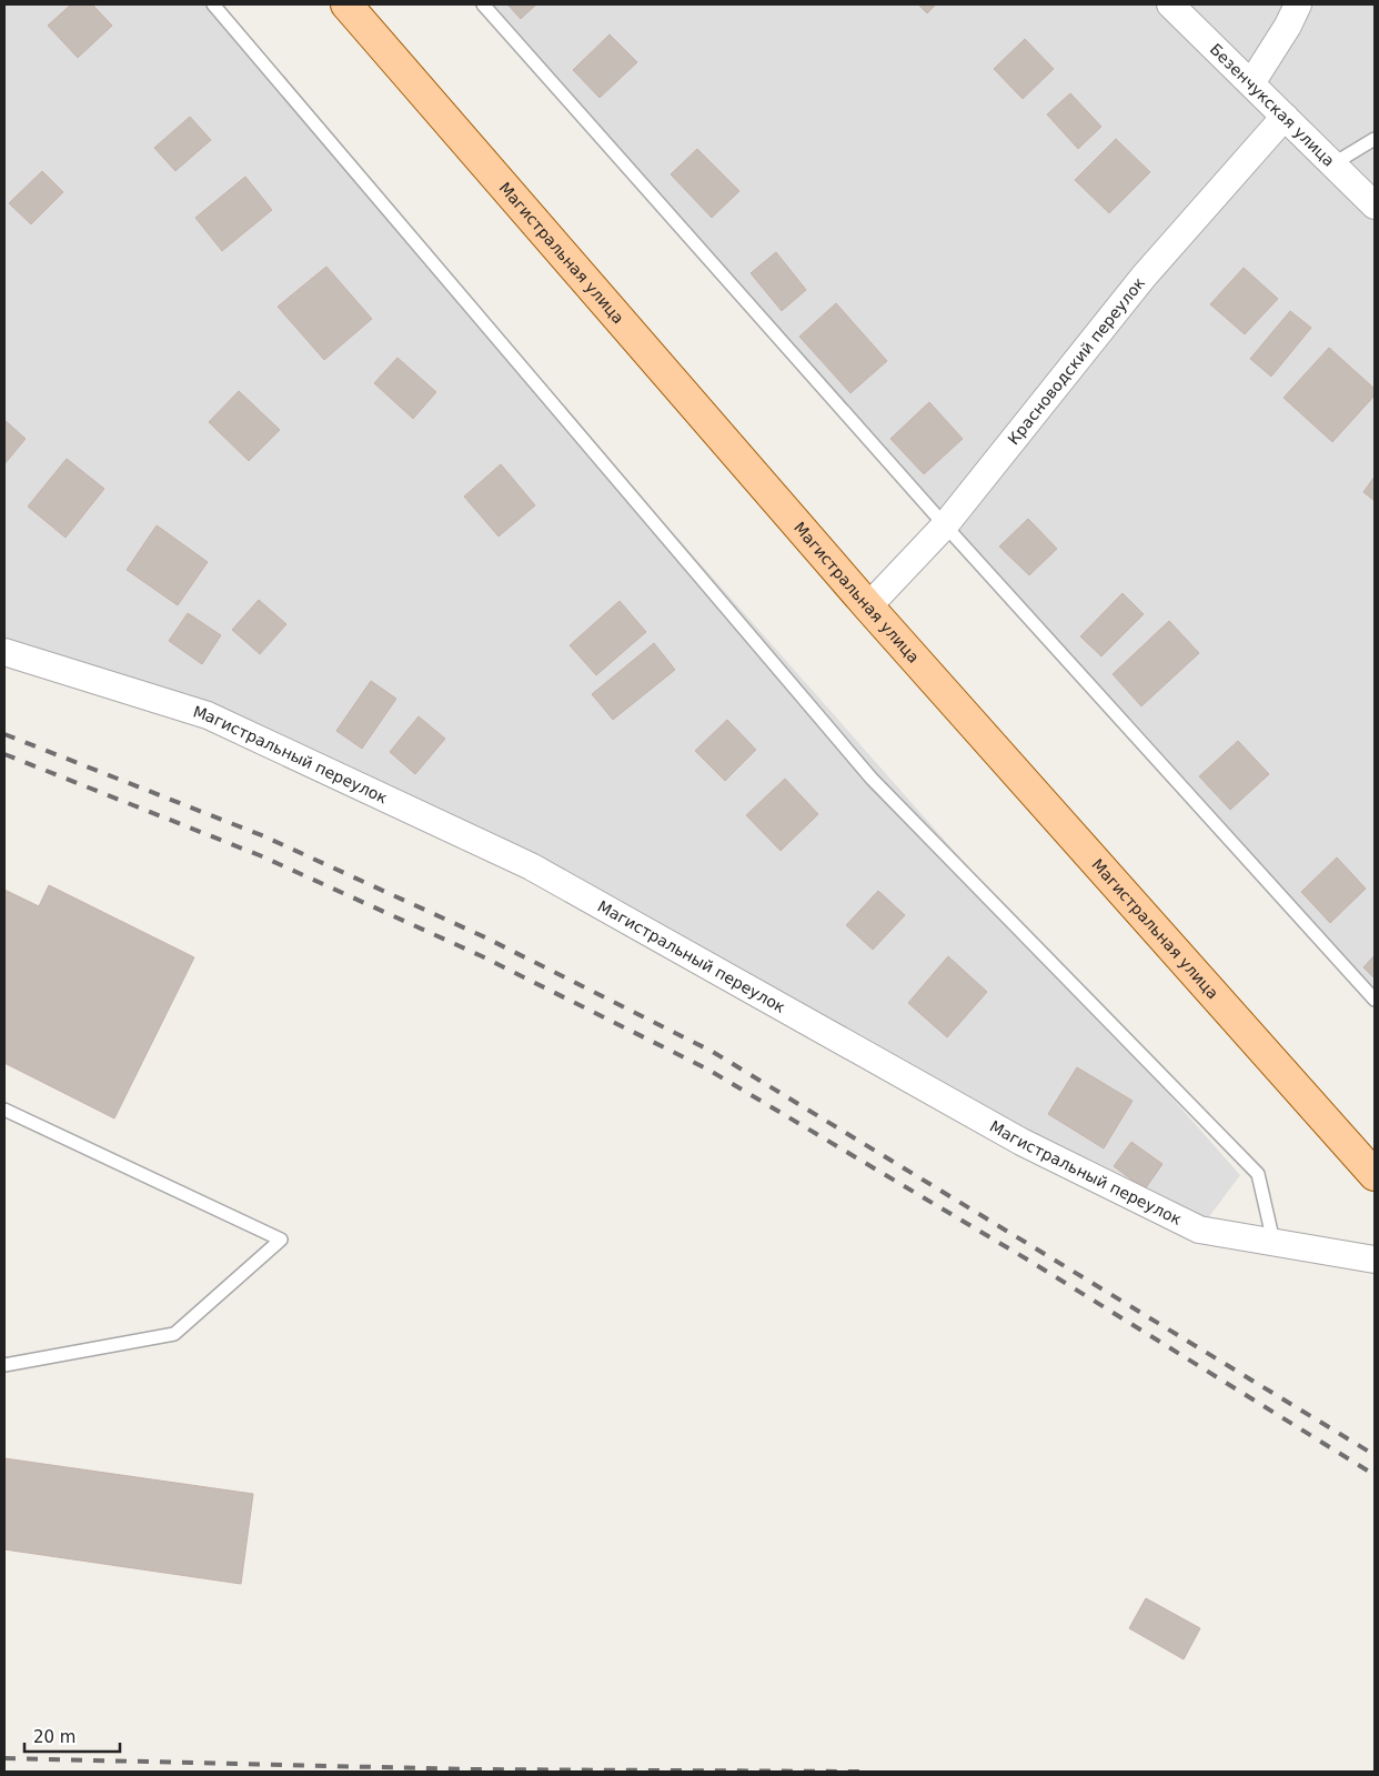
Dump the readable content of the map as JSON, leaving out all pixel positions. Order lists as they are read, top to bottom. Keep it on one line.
{"streets":{"main road":["Магистральная улица"],"street":["Безенчукская улица","Красноводский переулок","Магистральный переулок"]},"crossings":[["Безенчукская улица","Красноводский переулок"],["Магистральная улица","Красноводский переулок"]],"scale_bar":"20 m"}
